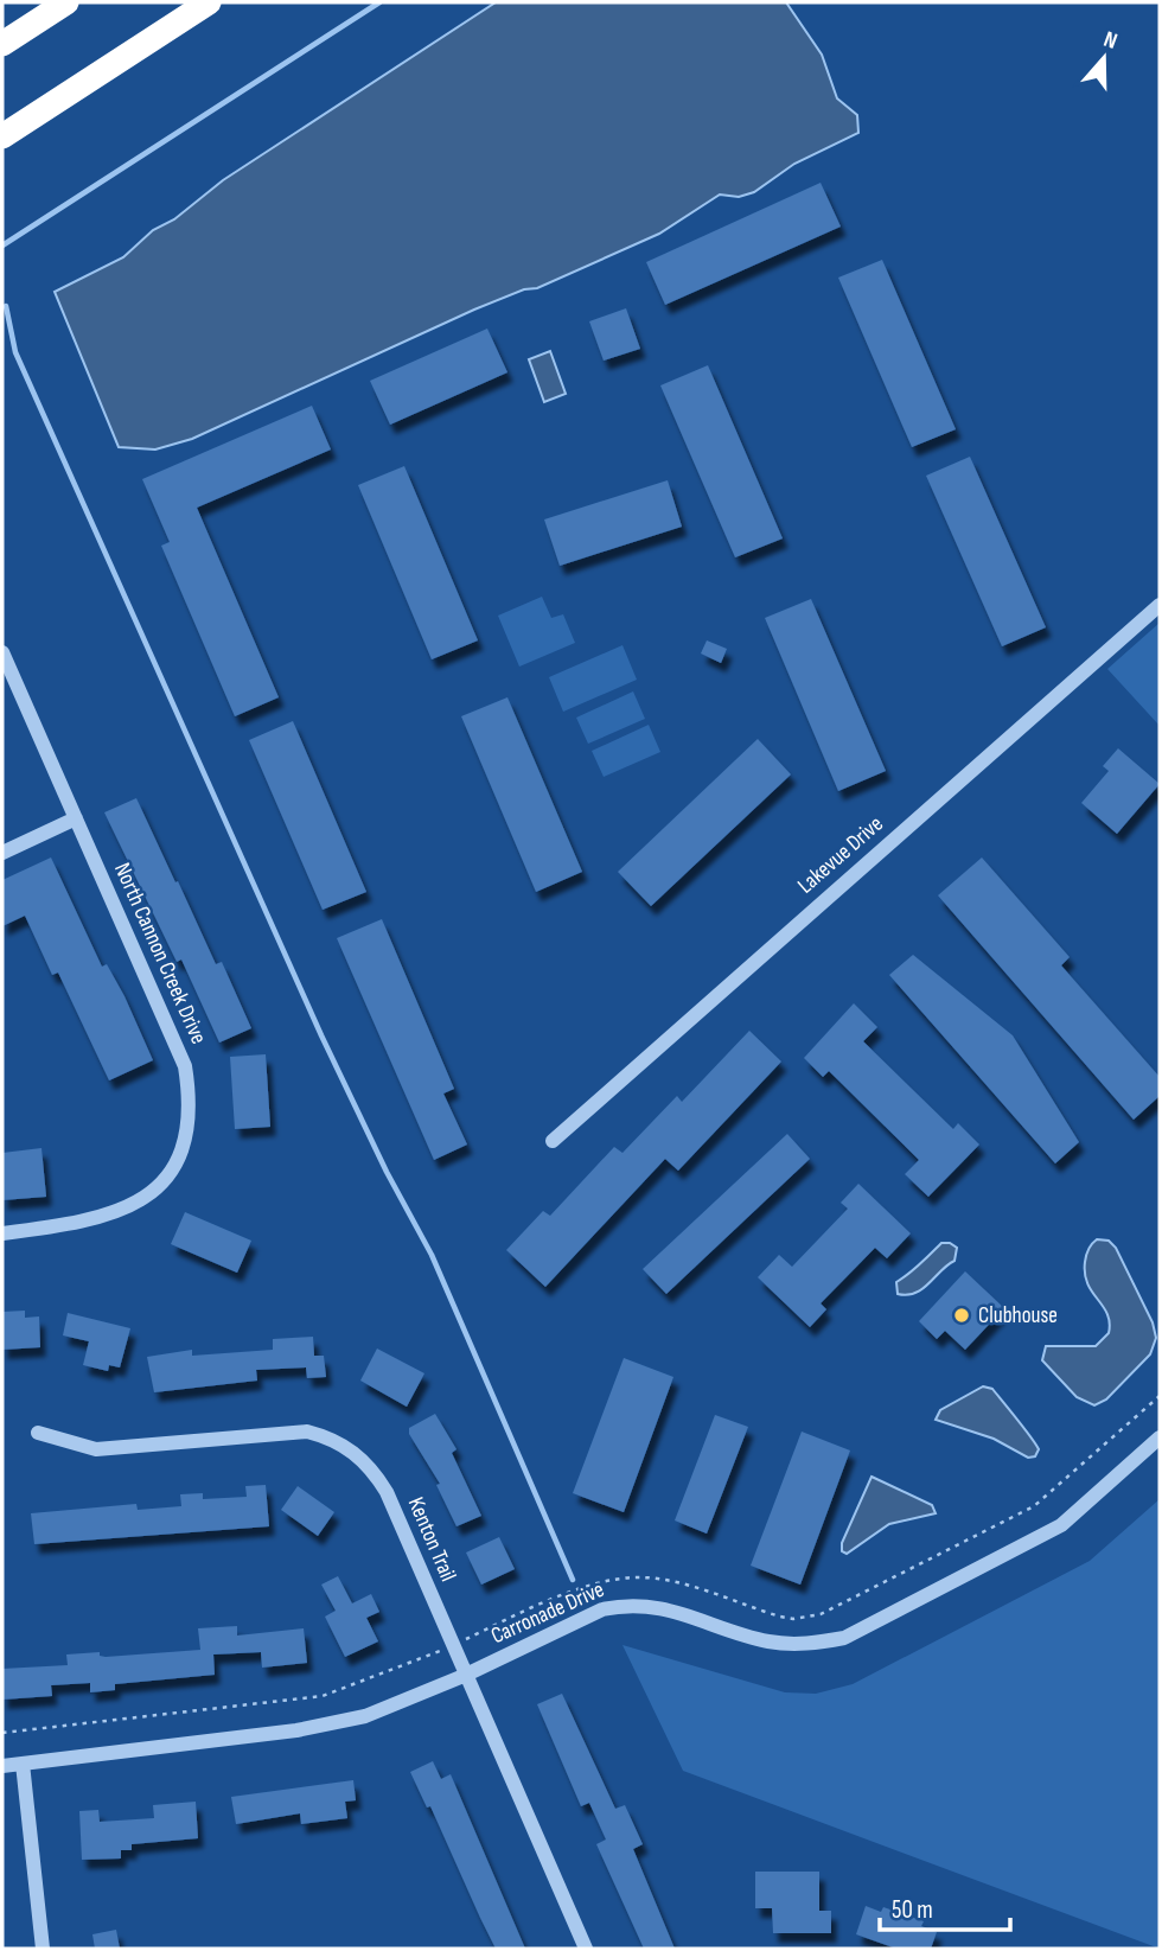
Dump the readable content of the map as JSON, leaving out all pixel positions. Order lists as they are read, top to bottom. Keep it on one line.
{"streets":{"street":["Lakevue Drive","North Cannon Creek Drive","Kenton Trail","Carronade Drive"]},"crossings":[["Kenton Trail","Carronade Drive"]],"places":["Clubhouse"],"scale_bar":"50 m","north":"top"}
